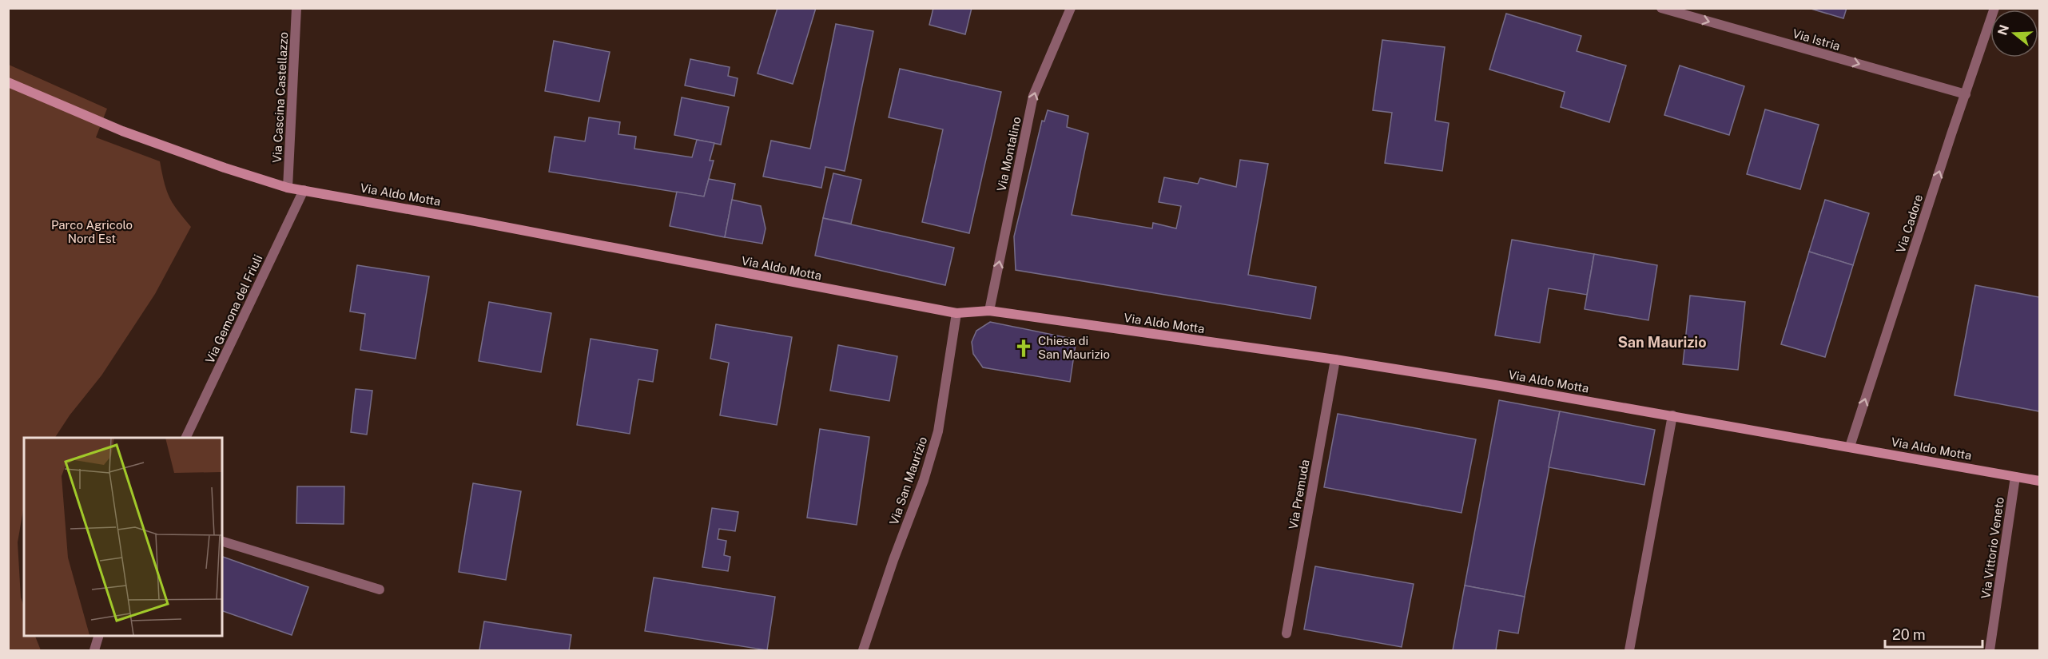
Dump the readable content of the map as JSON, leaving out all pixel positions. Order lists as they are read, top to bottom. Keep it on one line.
{"streets":{"street":["Via Istria","Via Cascina Castellazzo","Via Montalino","Via Aldo Motta","Via Cadore","Via Gemona del Friuli","Via San Maurizio","Via Premuda","Via Vittorio Veneto"]},"crossings":[["Via Istria","Via Cadore"],["Via Cascina Castellazzo","Via Aldo Motta"],["Via Montalino","Via Aldo Motta"],["Via Aldo Motta","Via Cadore"],["Via Aldo Motta","Via Gemona del Friuli"],["Via Aldo Motta","Via San Maurizio"],["Via Aldo Motta","Via Premuda"],["Via Aldo Motta","Via Vittorio Veneto"]],"one_way":["Via Istria","Via Montalino","Via Cadore"],"districts":["San Maurizio"],"parks":["Parco Agricolo Nord Est"],"places":{"church":["Chiesa di San Maurizio"]},"scale_bar":"20 m","north":"left"}
